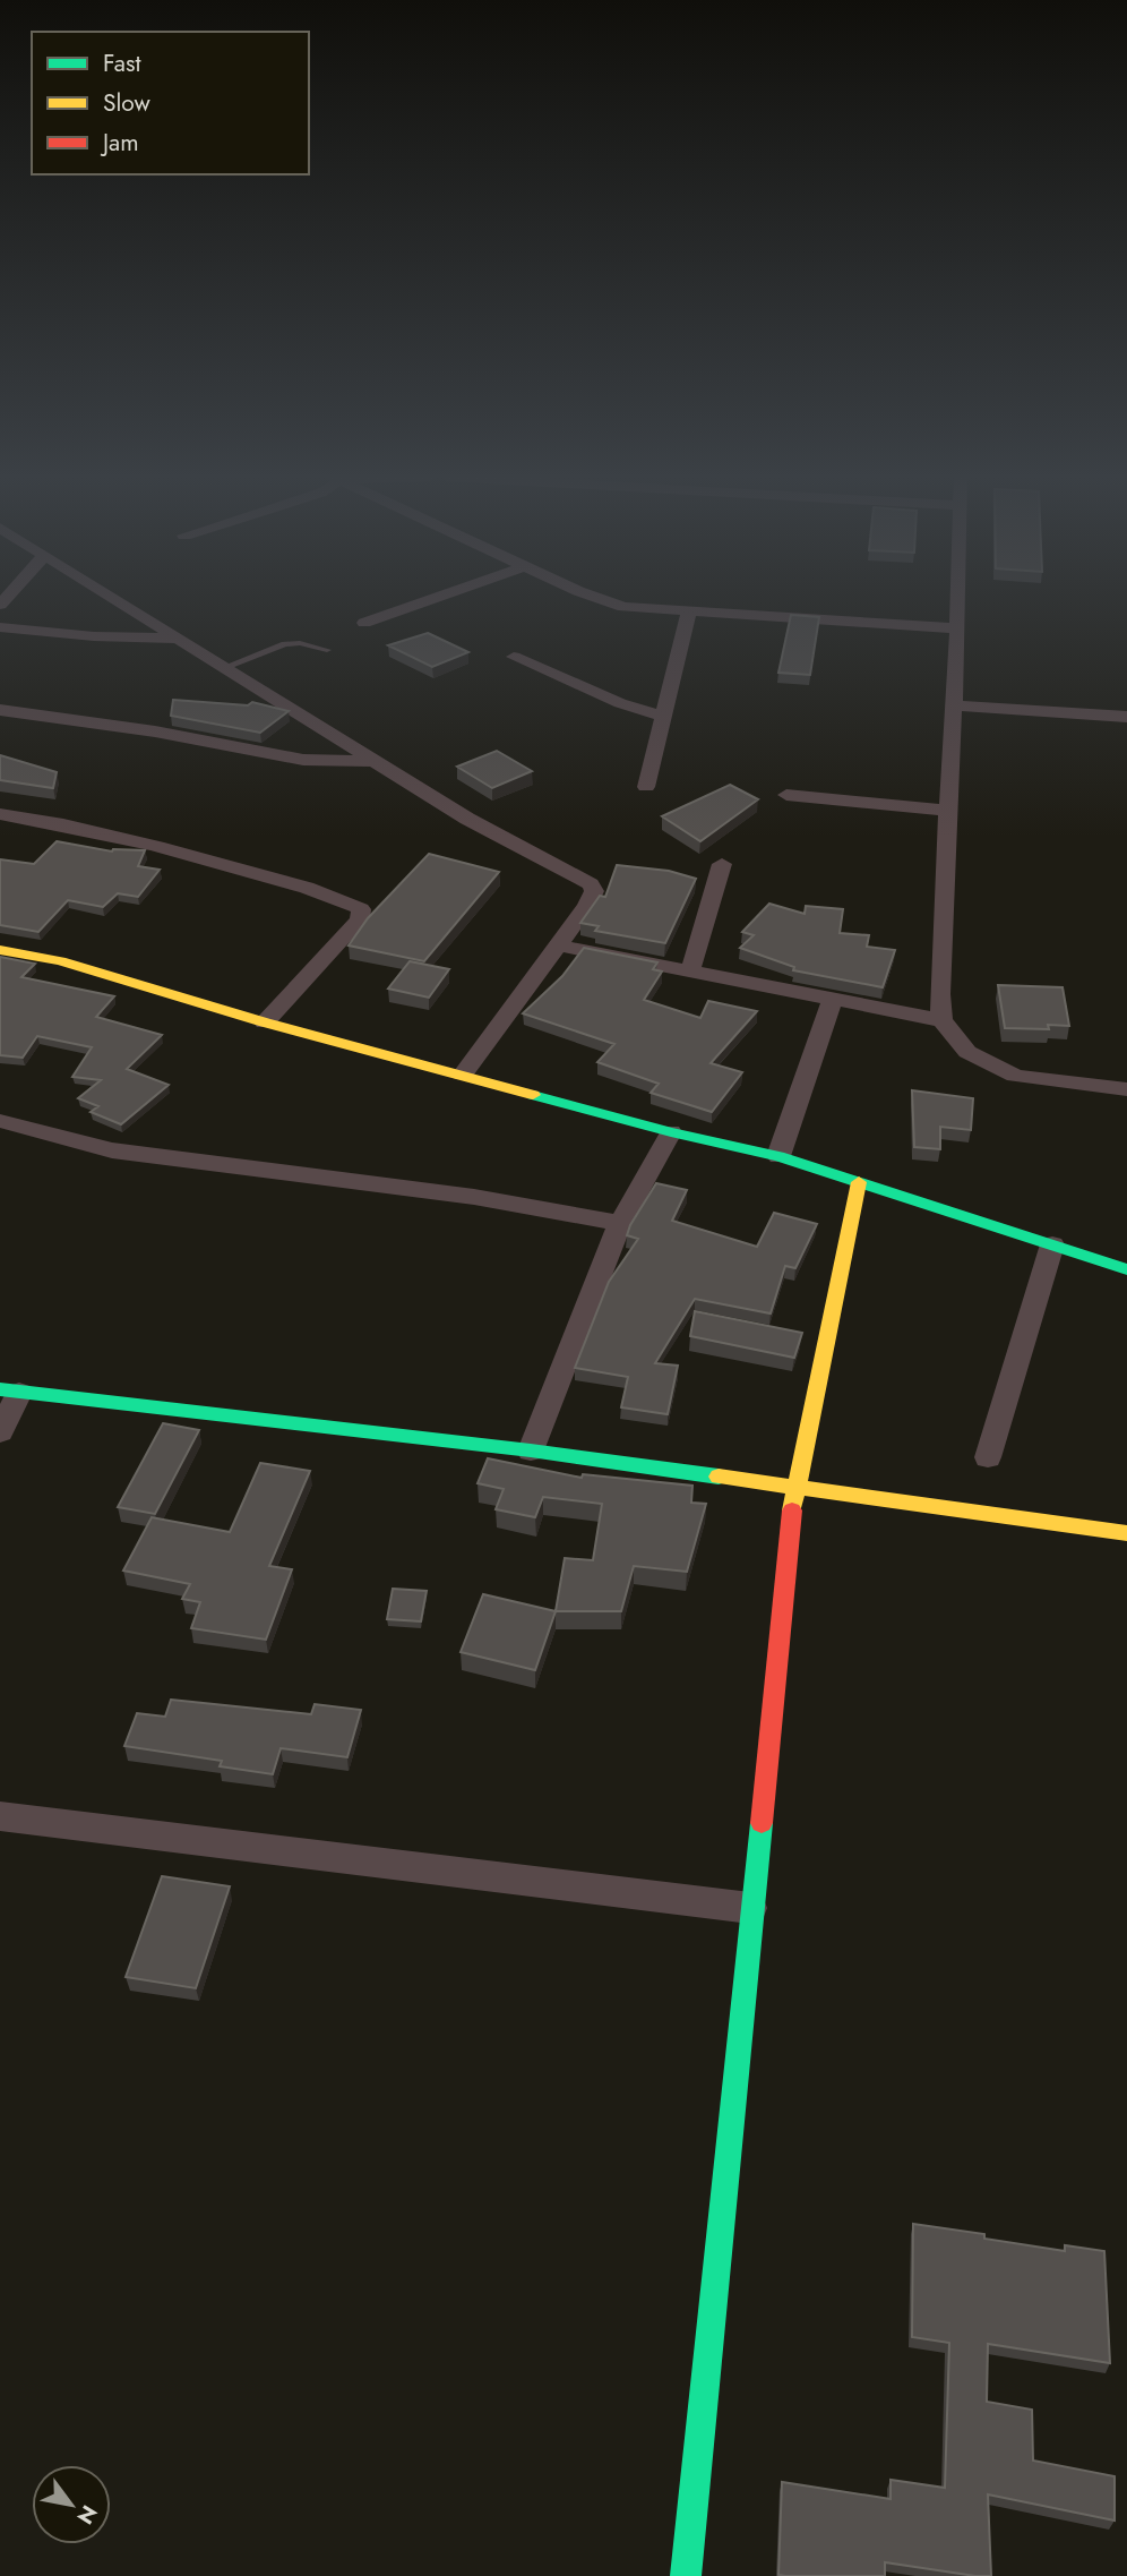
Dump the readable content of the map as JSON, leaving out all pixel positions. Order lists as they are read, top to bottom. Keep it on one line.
{"legend":["Fast","Slow","Jam"],"north":"bottom right"}
